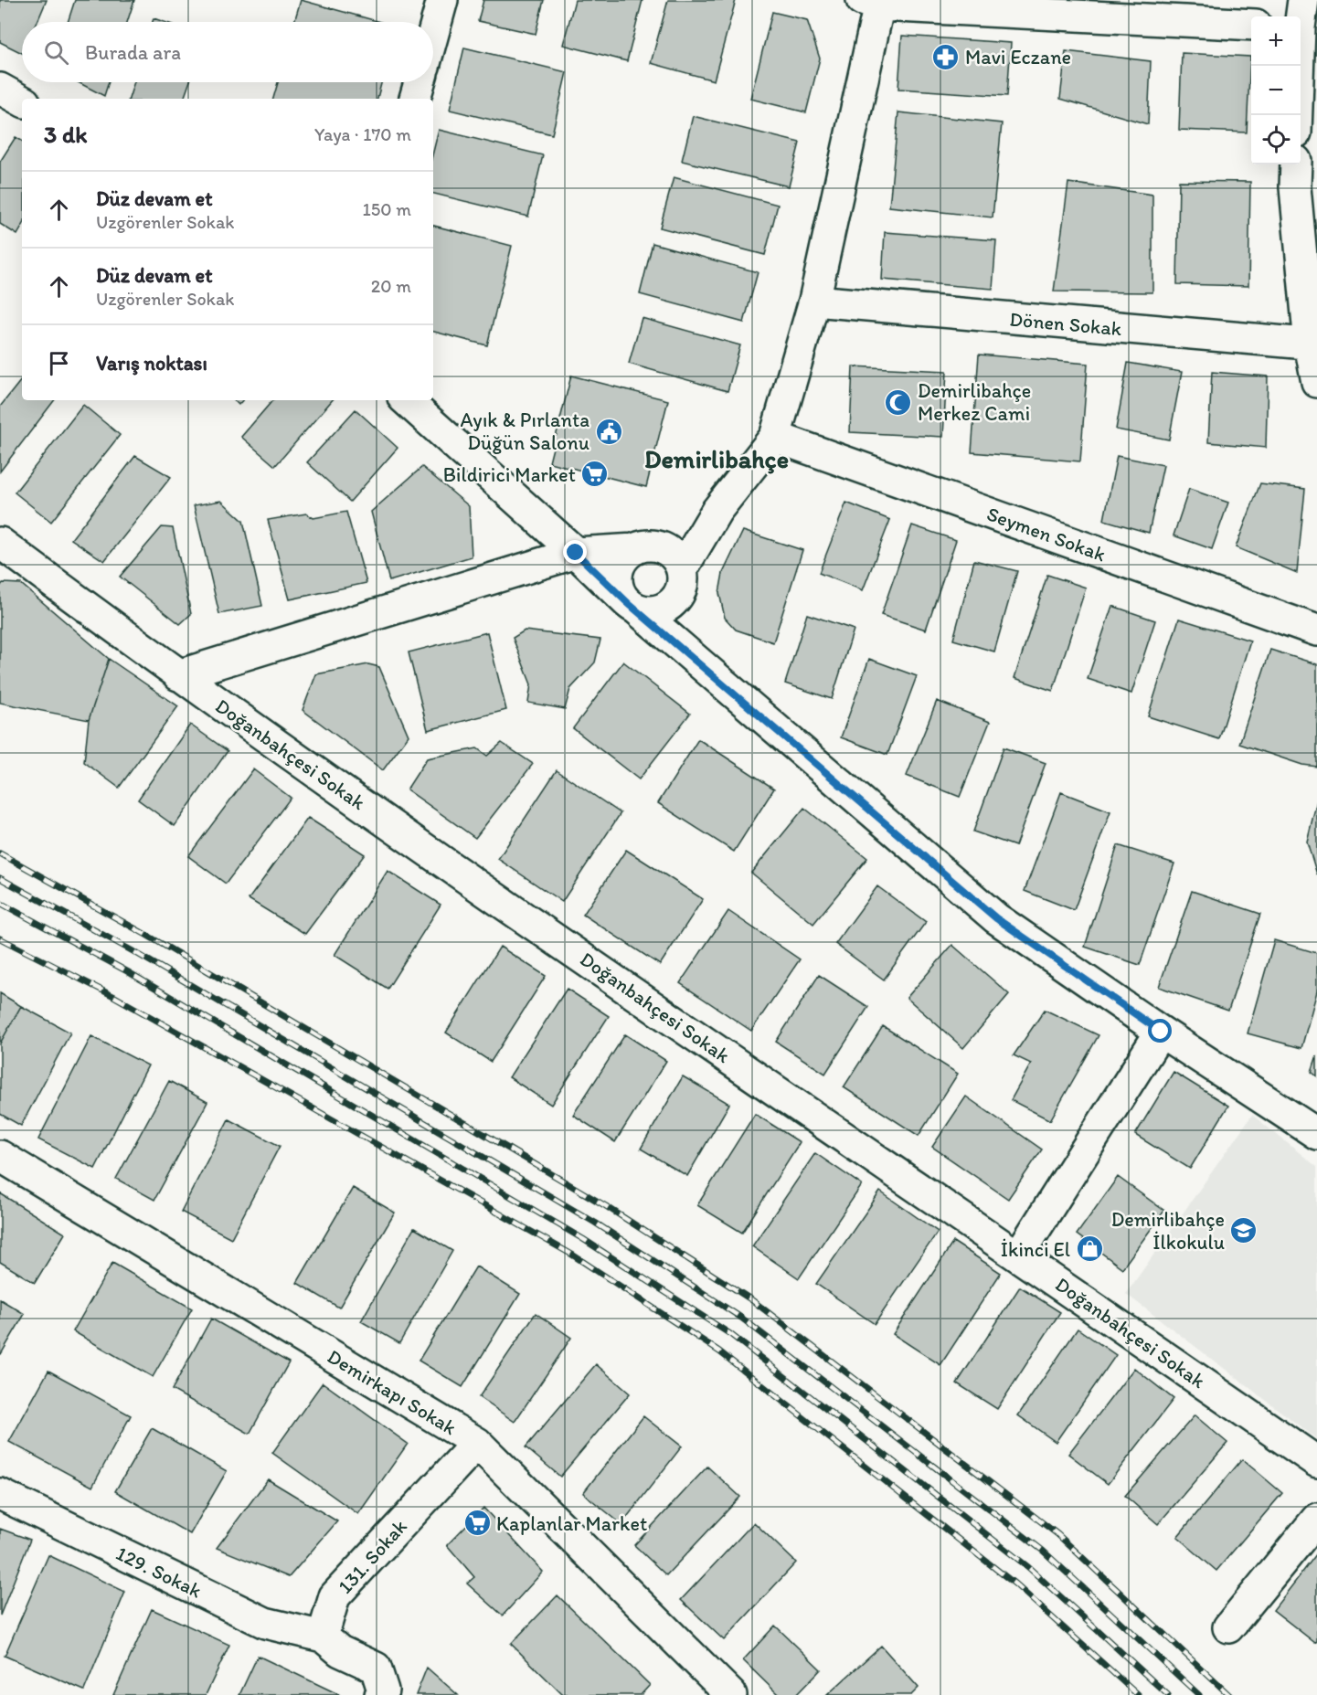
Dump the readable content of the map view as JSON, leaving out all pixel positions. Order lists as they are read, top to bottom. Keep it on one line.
{"streets":{"street":["Dönen Sokak","Seymen Sokak","Doğanbahçesi Sokak","Demirkapı Sokak","131. Sokak","129. Sokak"]},"crossings":[["Demirkapı Sokak","131. Sokak"],["131. Sokak","129. Sokak"]],"districts":["Demirlibahçe"],"places":{"pharmacy":["Mavi Eczane"],"mosque":["Demirlibahçe Merkez Cami"],"public building":["Ayık & Pırlanta Düğün Salonu"],"supermarket":["Bildirici Market","Kaplanlar Market"],"school or university":["Demirlibahçe İlkokulu"],"shop":["İkinci El"]},"page":{"map_buttons":["+","−"],"search":"Burada ara","heading":["3 dk","Yaya · 170 m"],"list":[["Düz devam et","Uzgörenler Sokak","150 m"],["Düz devam et","Uzgörenler Sokak","20 m"],"Varış noktası"]}}
